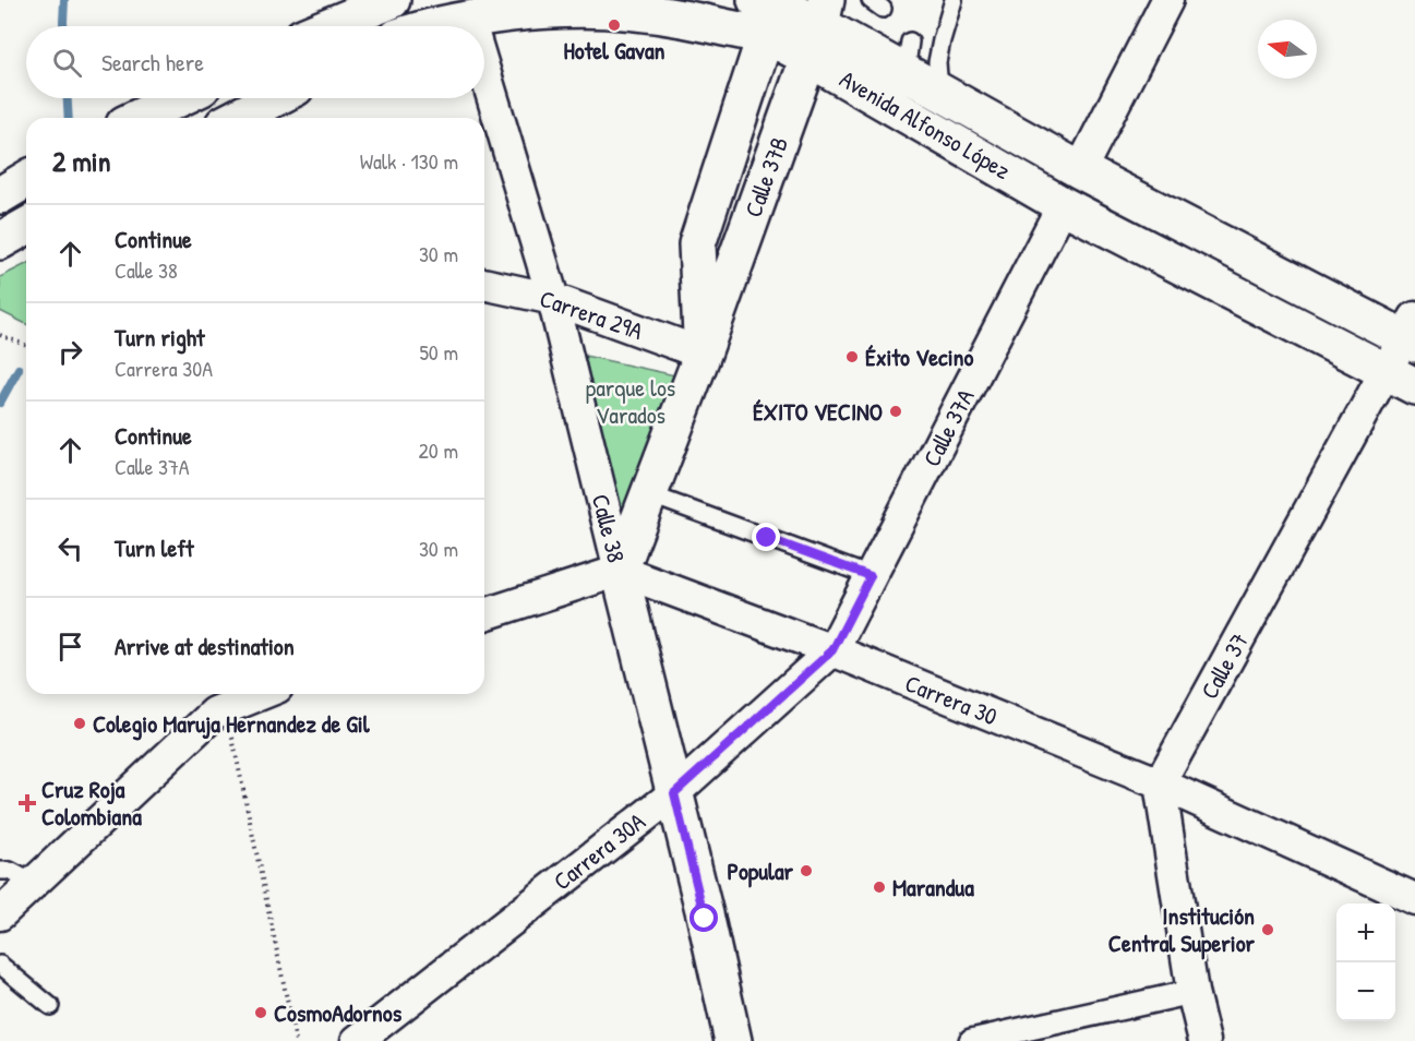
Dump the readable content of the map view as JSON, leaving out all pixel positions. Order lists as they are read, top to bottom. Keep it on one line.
{"streets":{"street":["Avenida Alfonso López","Calle 37B","Carrera 29A","Calle 37A","Calle 38","Calle 37","Carrera 30","Carrera 30A"]},"crossings":[["Avenida Alfonso López","Calle 37B"],["Avenida Alfonso López","Calle 37A"],["Avenida Alfonso López","Calle 38"],["Avenida Alfonso López","Calle 37"],["Calle 37B","Carrera 29A"],["Calle 37B","Calle 38"],["Calle 37B","Carrera 30"],["Carrera 29A","Calle 38"],["Calle 37A","Carrera 30"],["Calle 37A","Carrera 30A"],["Calle 38","Carrera 30"],["Calle 38","Carrera 30A"],["Calle 37","Carrera 30"],["Carrera 30","Carrera 30A"]],"parks":["parque los Varados"],"places":{"other":["Hotel Gavan","Éxito Vecino","ÉXITO VECINO","Colegio Maruja Hernandez de Gil","Popular","Marandua","Institución Central Superior","CosmoAdornos"],"health":["Cruz Roja Colombiana"]},"north":"left","page":{"search":"Search here","heading":["2 min","Walk · 130 m"],"list":[["Continue","Calle 38","30 m"],["Turn right","Carrera 30A","50 m"],["Continue","Calle 37A","20 m"],["Turn left","30 m"],"Arrive at destination"],"map_buttons":["+","−"]}}
